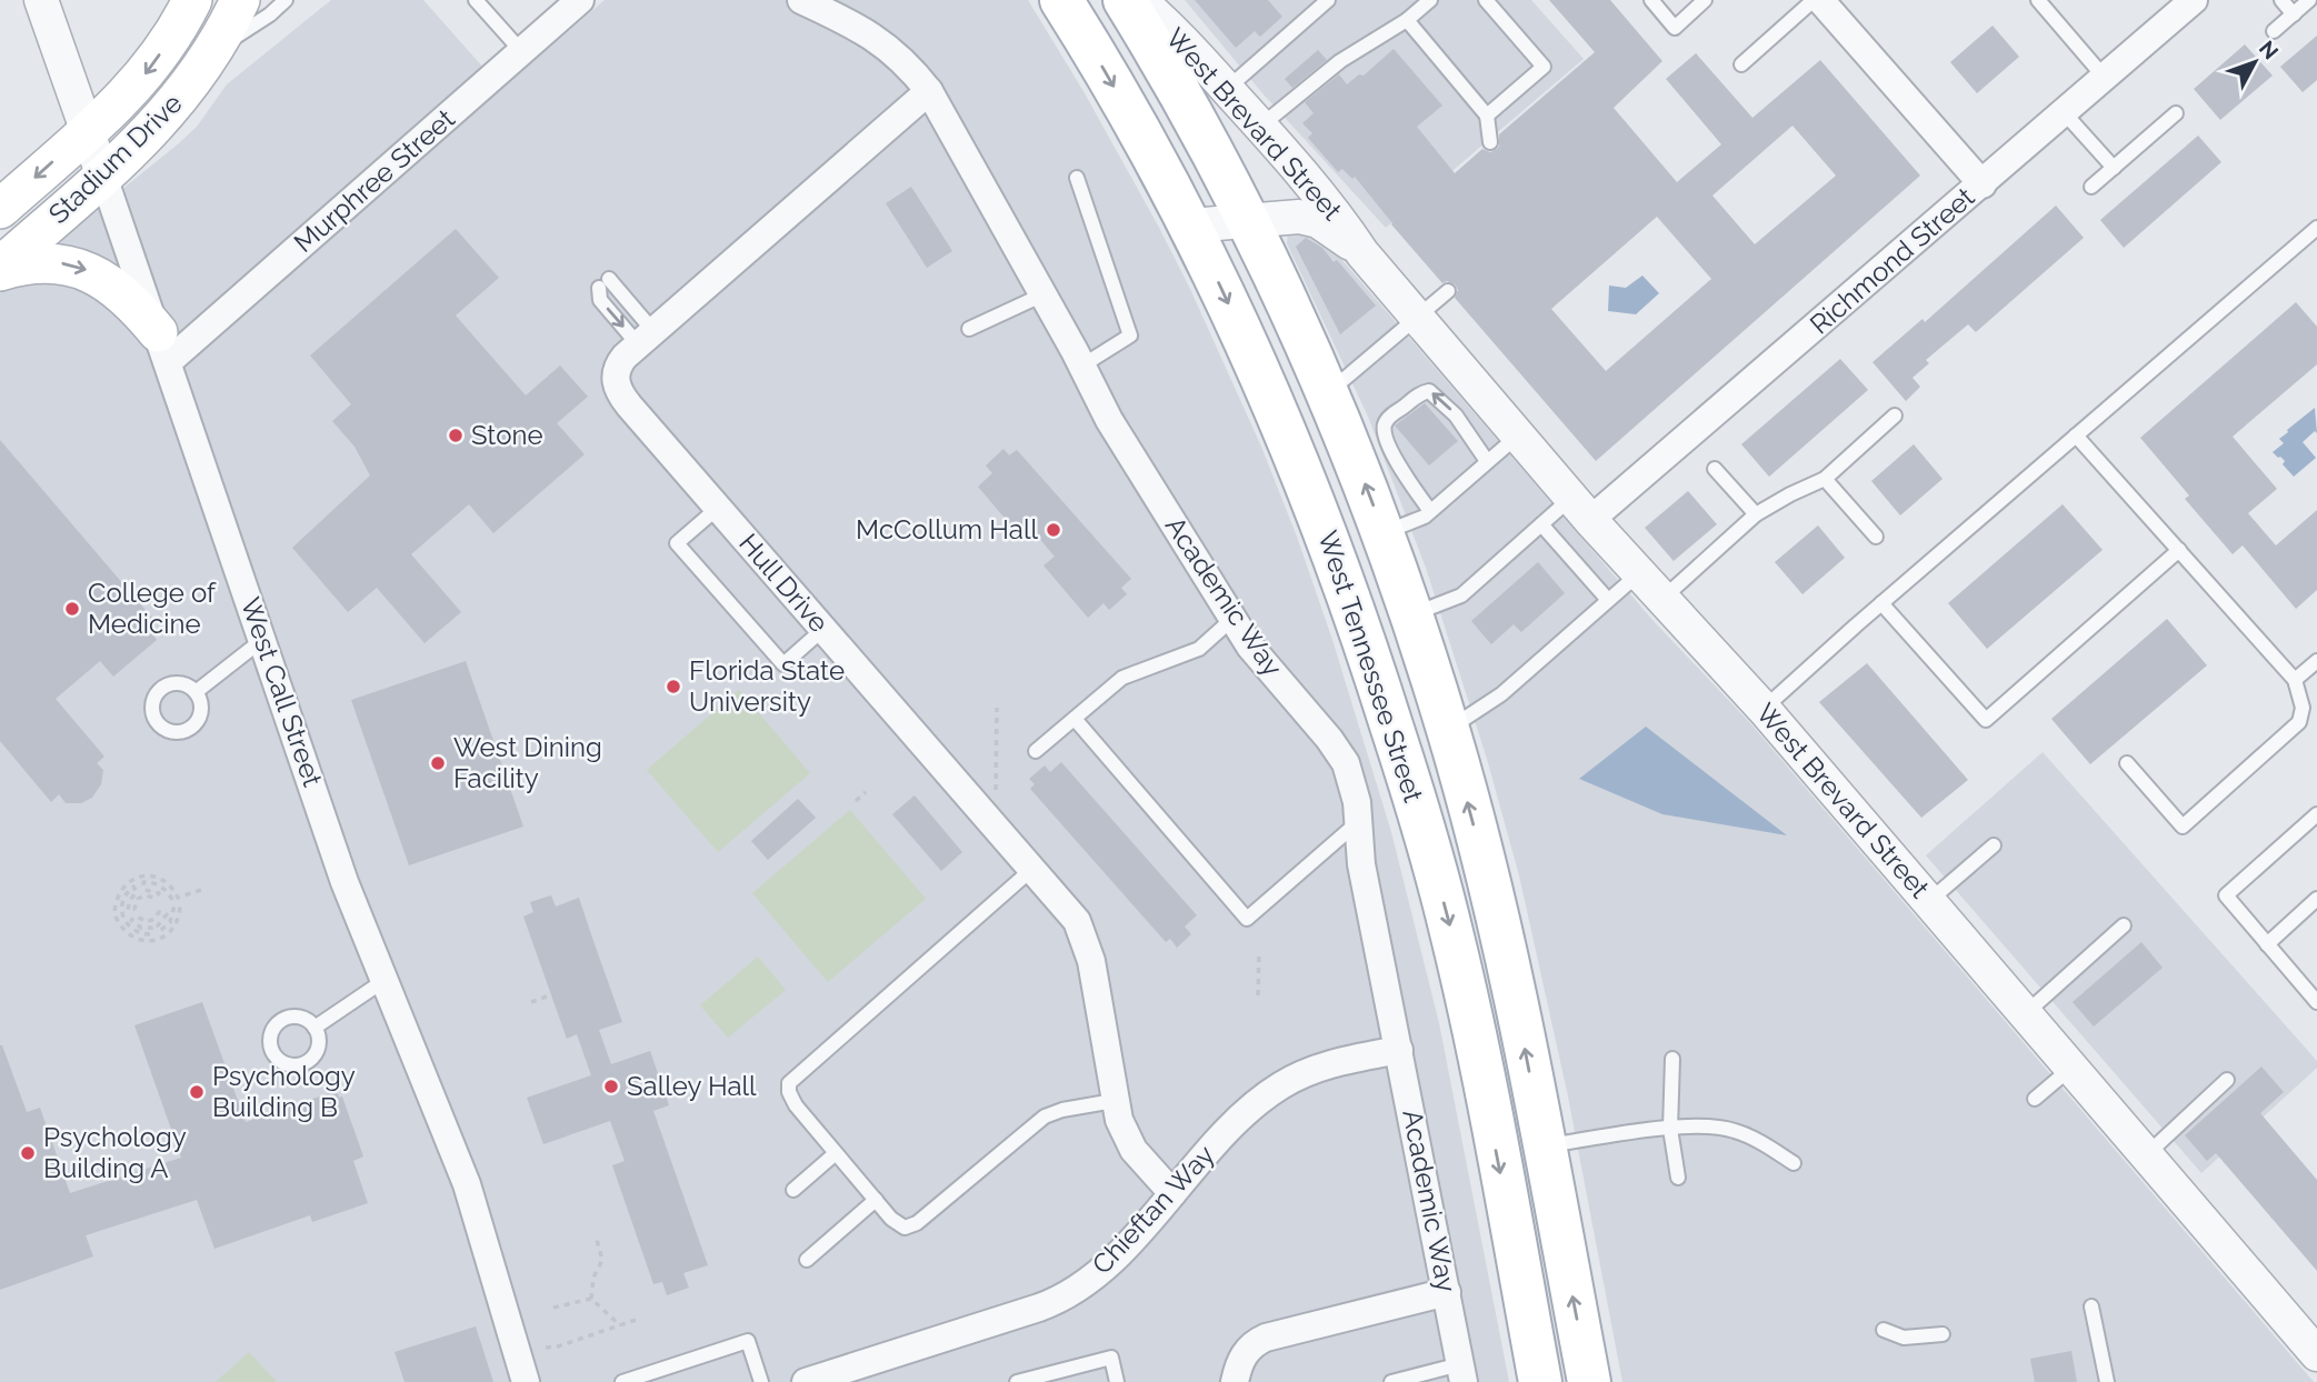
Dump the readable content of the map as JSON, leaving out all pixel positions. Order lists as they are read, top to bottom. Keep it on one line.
{"streets":{"main road":["Stadium Drive","West Tennessee Street"],"street":["West Brevard Street","Murphree Street","Richmond Street","Hull Drive","Academic Way","West Call Street","Chieftan Way"]},"crossings":[["West Brevard Street","Richmond Street"],["West Brevard Street","West Tennessee Street"],["Stadium Drive","West Call Street"],["Murphree Street","West Call Street"],["Hull Drive","Academic Way"],["Hull Drive","Chieftan Way"],["Academic Way","Chieftan Way"]],"places":["Stone","McCollum Hall","College of Medicine","Florida State University","West Dining Facility","Salley Hall","Psychology Building B","Psychology Building A"],"north":"top right"}
